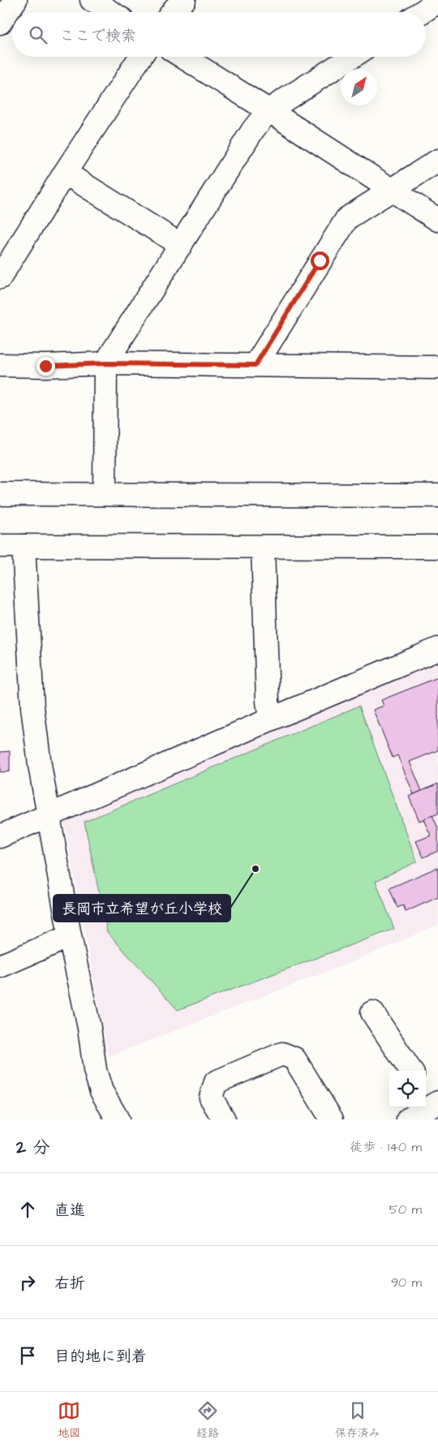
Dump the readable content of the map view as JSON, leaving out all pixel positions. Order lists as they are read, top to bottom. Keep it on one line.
{"places":["長岡市立希望が丘小学校"],"north":"top right","page":{"search":"ここで検索","heading":["2 分","徒歩 · 140 m"],"list":[["直進","50 m"],["右折","90 m"],"目的地に到着"],"nav":["地図","経路","保存済み"]}}
